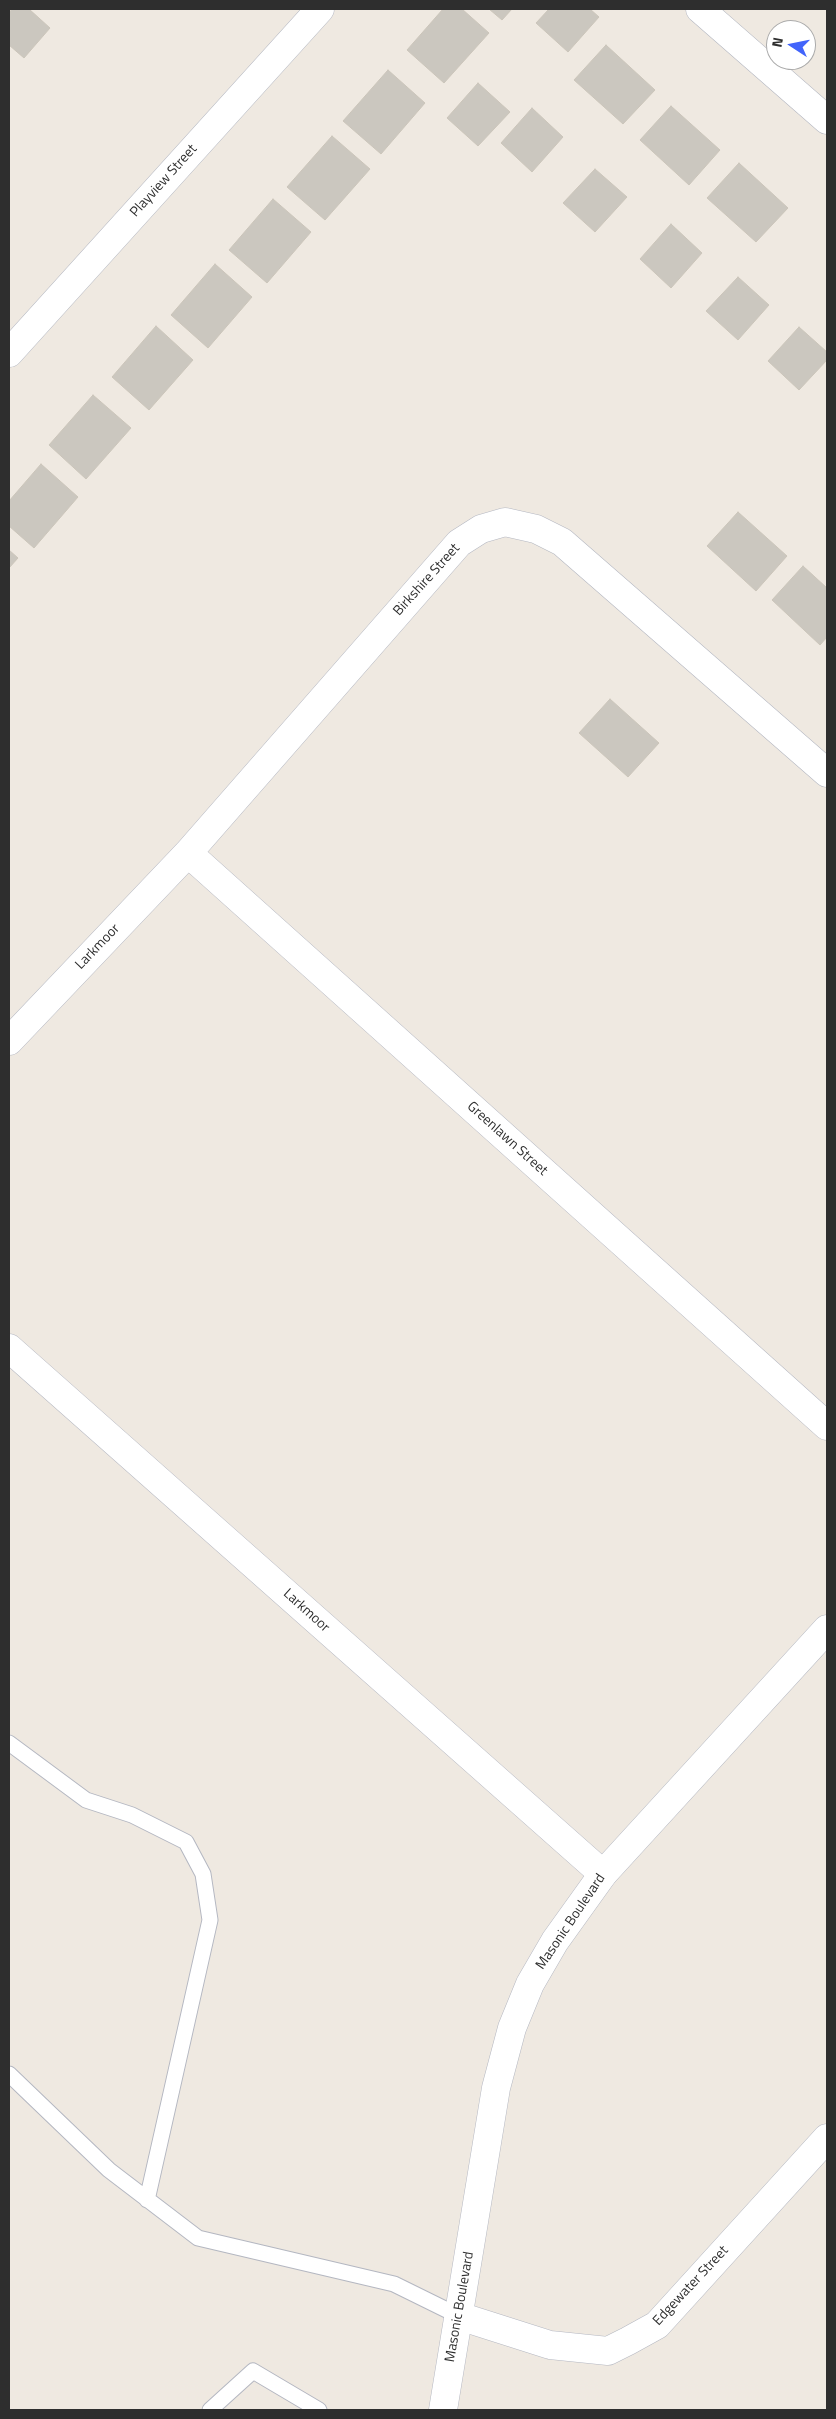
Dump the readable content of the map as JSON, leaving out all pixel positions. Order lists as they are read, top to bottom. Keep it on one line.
{"streets":{"street":["Playview Street","Birkshire Street","Larkmoor","Greenlawn Street","Masonic Boulevard","Edgewater Street"]},"crossings":[["Birkshire Street","Larkmoor"],["Birkshire Street","Greenlawn Street"],["Larkmoor","Greenlawn Street"],["Larkmoor","Masonic Boulevard"],["Masonic Boulevard","Edgewater Street"]],"north":"left"}
